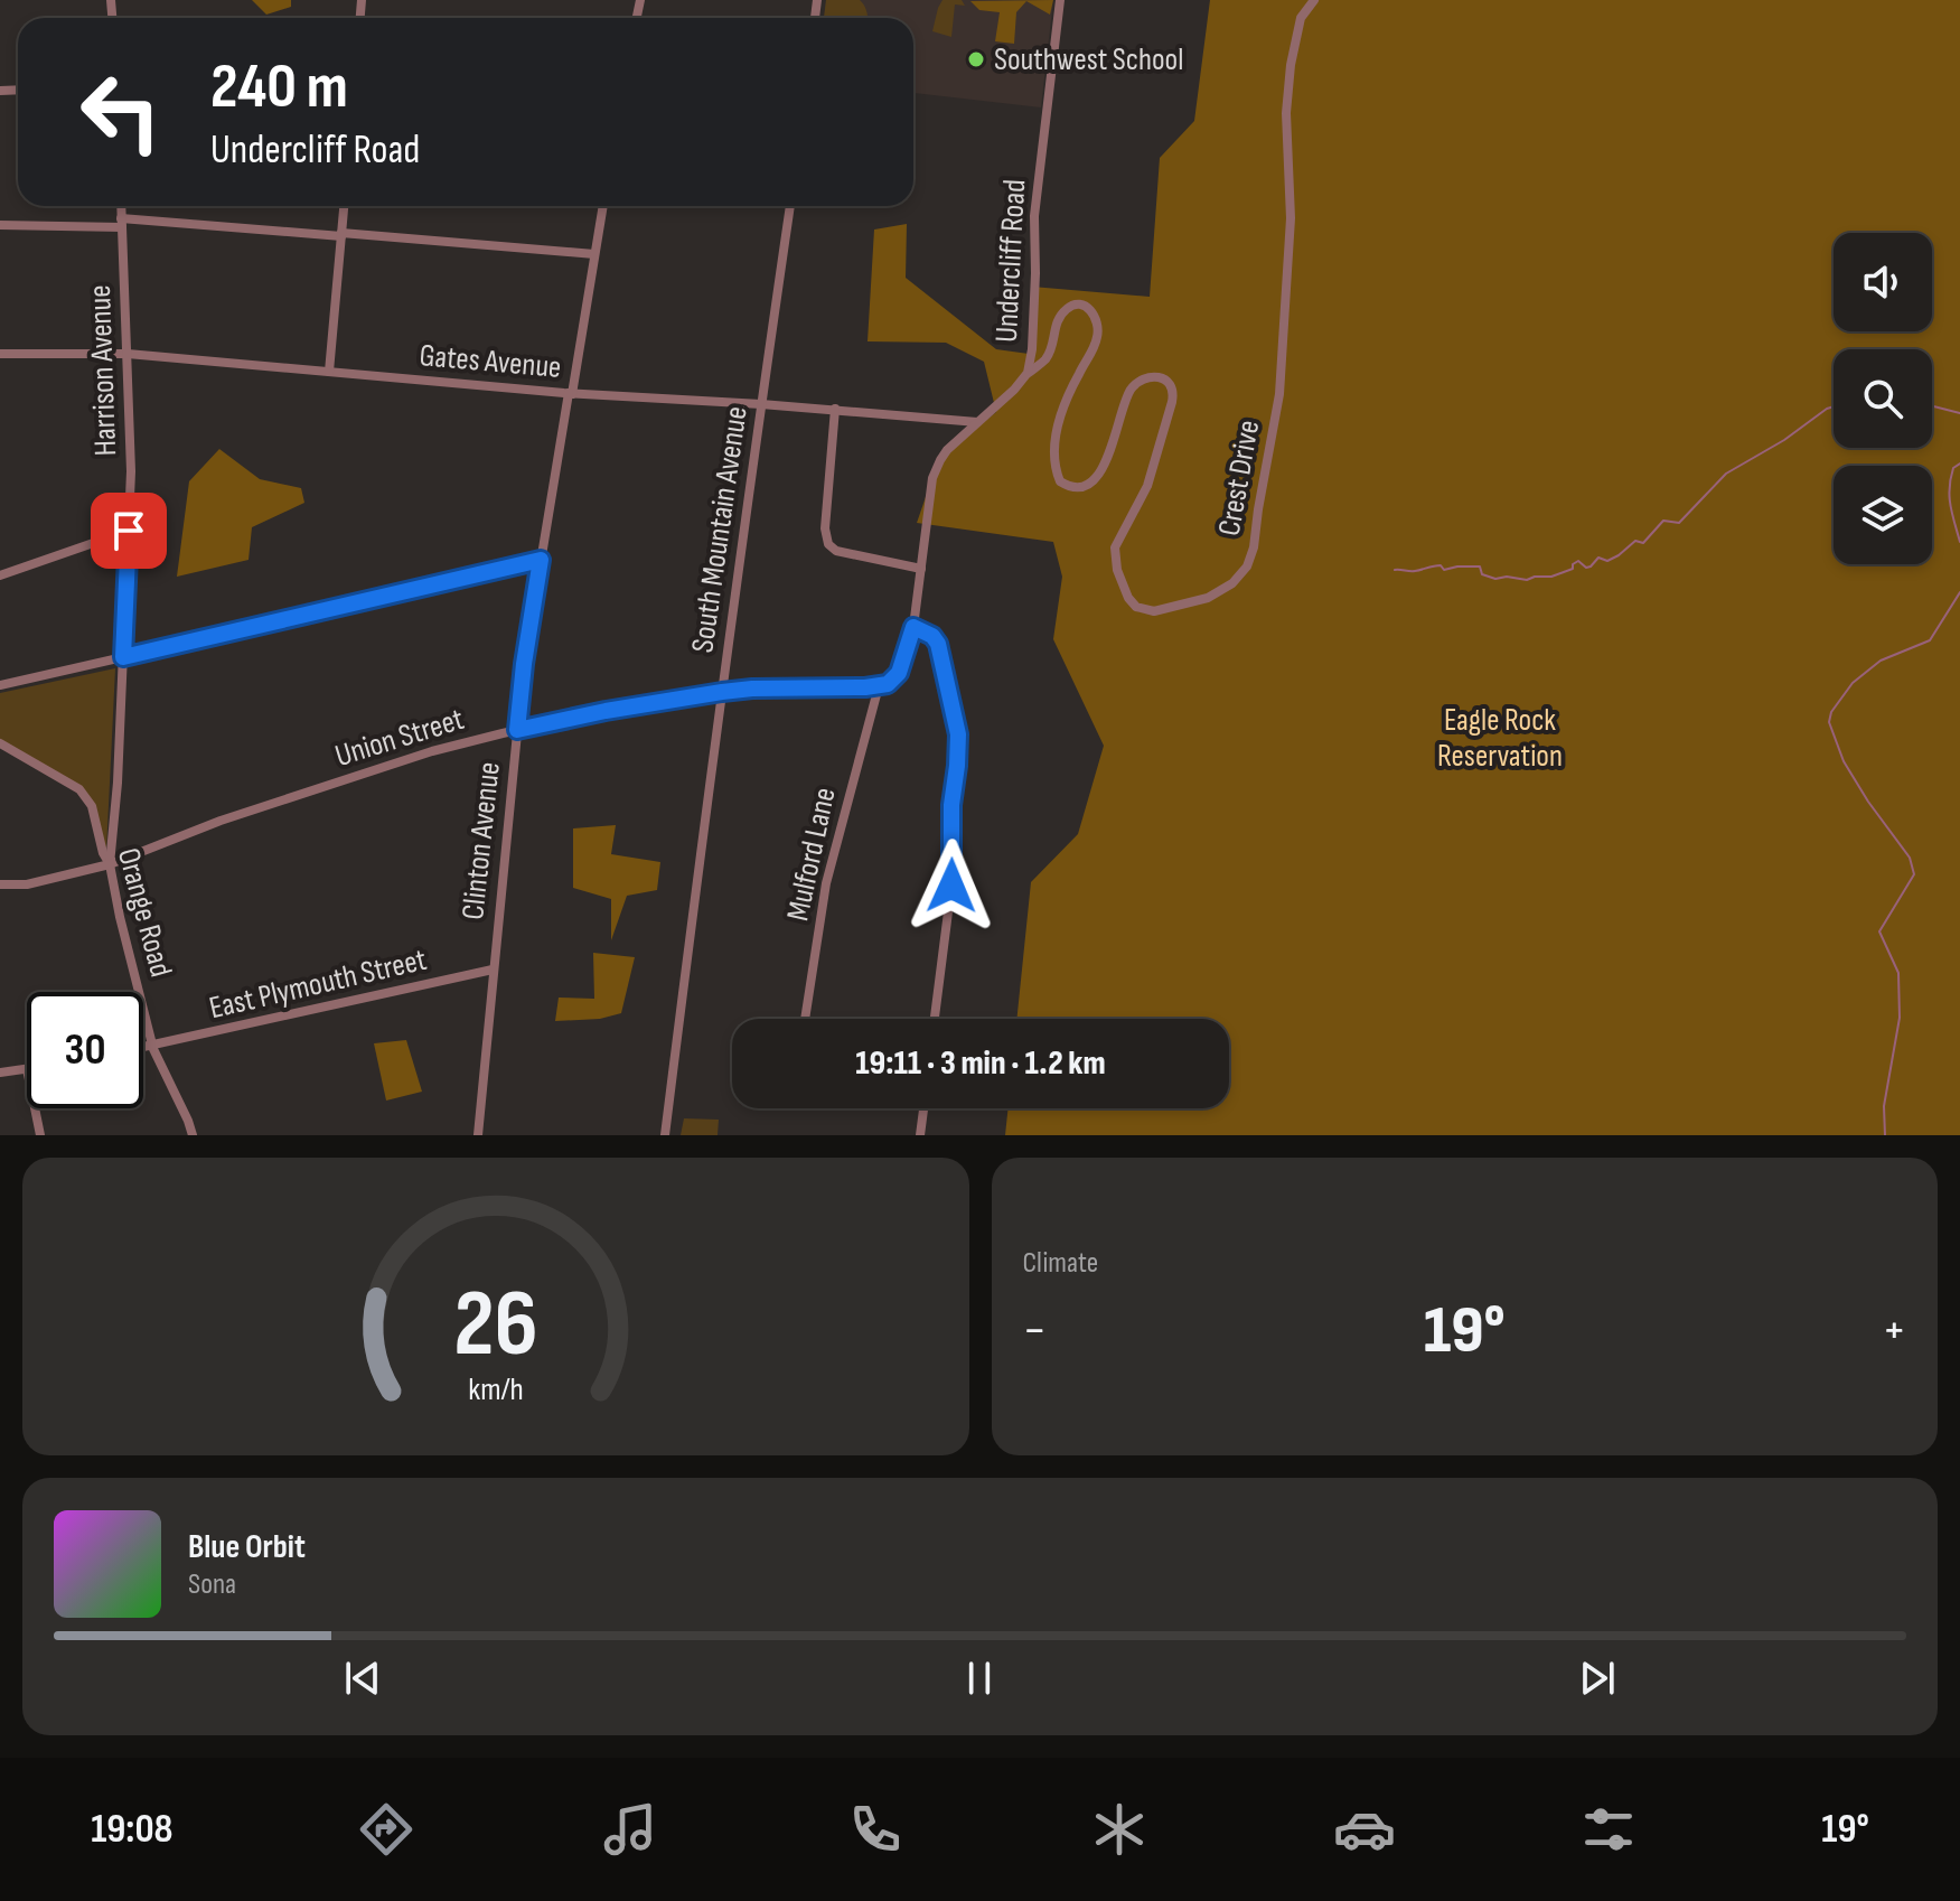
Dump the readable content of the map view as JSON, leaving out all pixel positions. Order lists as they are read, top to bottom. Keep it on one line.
{"streets":{"street":["Undercliff Road","Gates Avenue","Harrison Avenue","Crest Drive","South Mountain Avenue","Union Street","Clinton Avenue","Mulford Lane","Orange Road","East Plymouth Street"]},"crossings":[["Undercliff Road","Gates Avenue"],["Undercliff Road","Crest Drive"],["Undercliff Road","Union Street"],["Undercliff Road","Mulford Lane"],["Gates Avenue","Harrison Avenue"],["Gates Avenue","South Mountain Avenue"],["Gates Avenue","Clinton Avenue"],["Harrison Avenue","Union Street"],["Harrison Avenue","Orange Road"],["South Mountain Avenue","Union Street"],["Union Street","Clinton Avenue"],["Union Street","Mulford Lane"],["Union Street","Orange Road"],["Clinton Avenue","East Plymouth Street"],["Orange Road","East Plymouth Street"]],"parks":["Eagle Rock Reservation"],"places":["Southwest School"],"page":{"turn":["240 m","Undercliff Road"],"limit":"30","trip":"19:11 · 3 min · 1.2 km","tile":"Climate","heat":["−","19°","+"],"song":["Blue Orbit","Sona"],"tabs":["19:08","19°"],"gauge":["26","km/h"]}}
